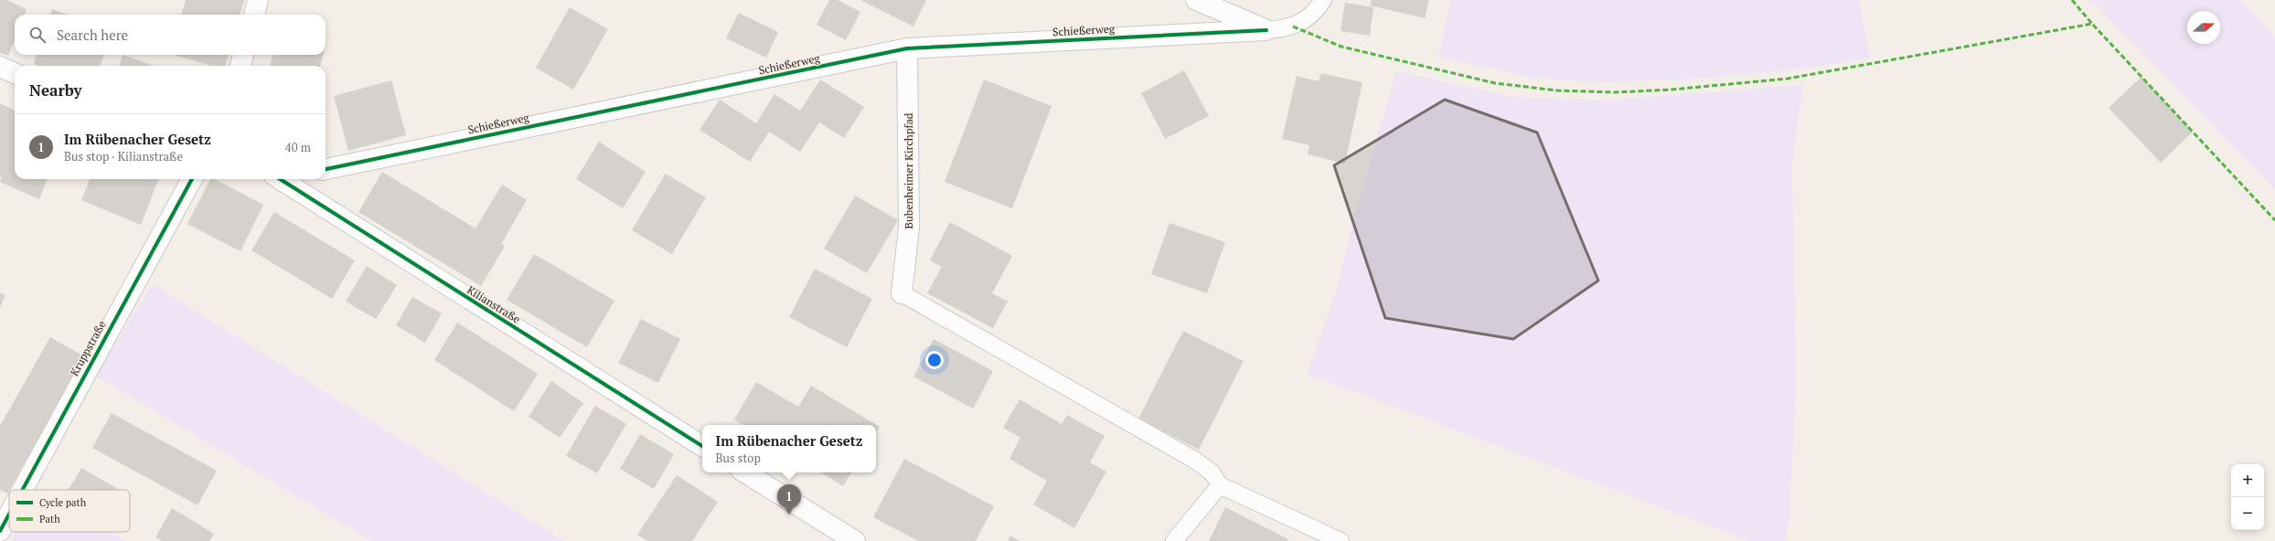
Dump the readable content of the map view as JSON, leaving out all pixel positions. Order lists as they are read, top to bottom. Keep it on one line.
{"streets":{"street":["Schießerweg","Bubenheimer Kirchpfad","Kilianstraße","Kruppstraße"]},"crossings":[["Schießerweg","Bubenheimer Kirchpfad"]],"legend":["Cycle path","Path"],"north":"right","page":{"search":"Search here","heading":"Nearby","list":[{"mark":"1","name":"Im Rübenacher Gesetz","note":"Bus stop · Kilianstraße","value":"40 m"}],"popup":["Im Rübenacher Gesetz","Bus stop"],"map_buttons":["+","−"],"pins":"1"}}
